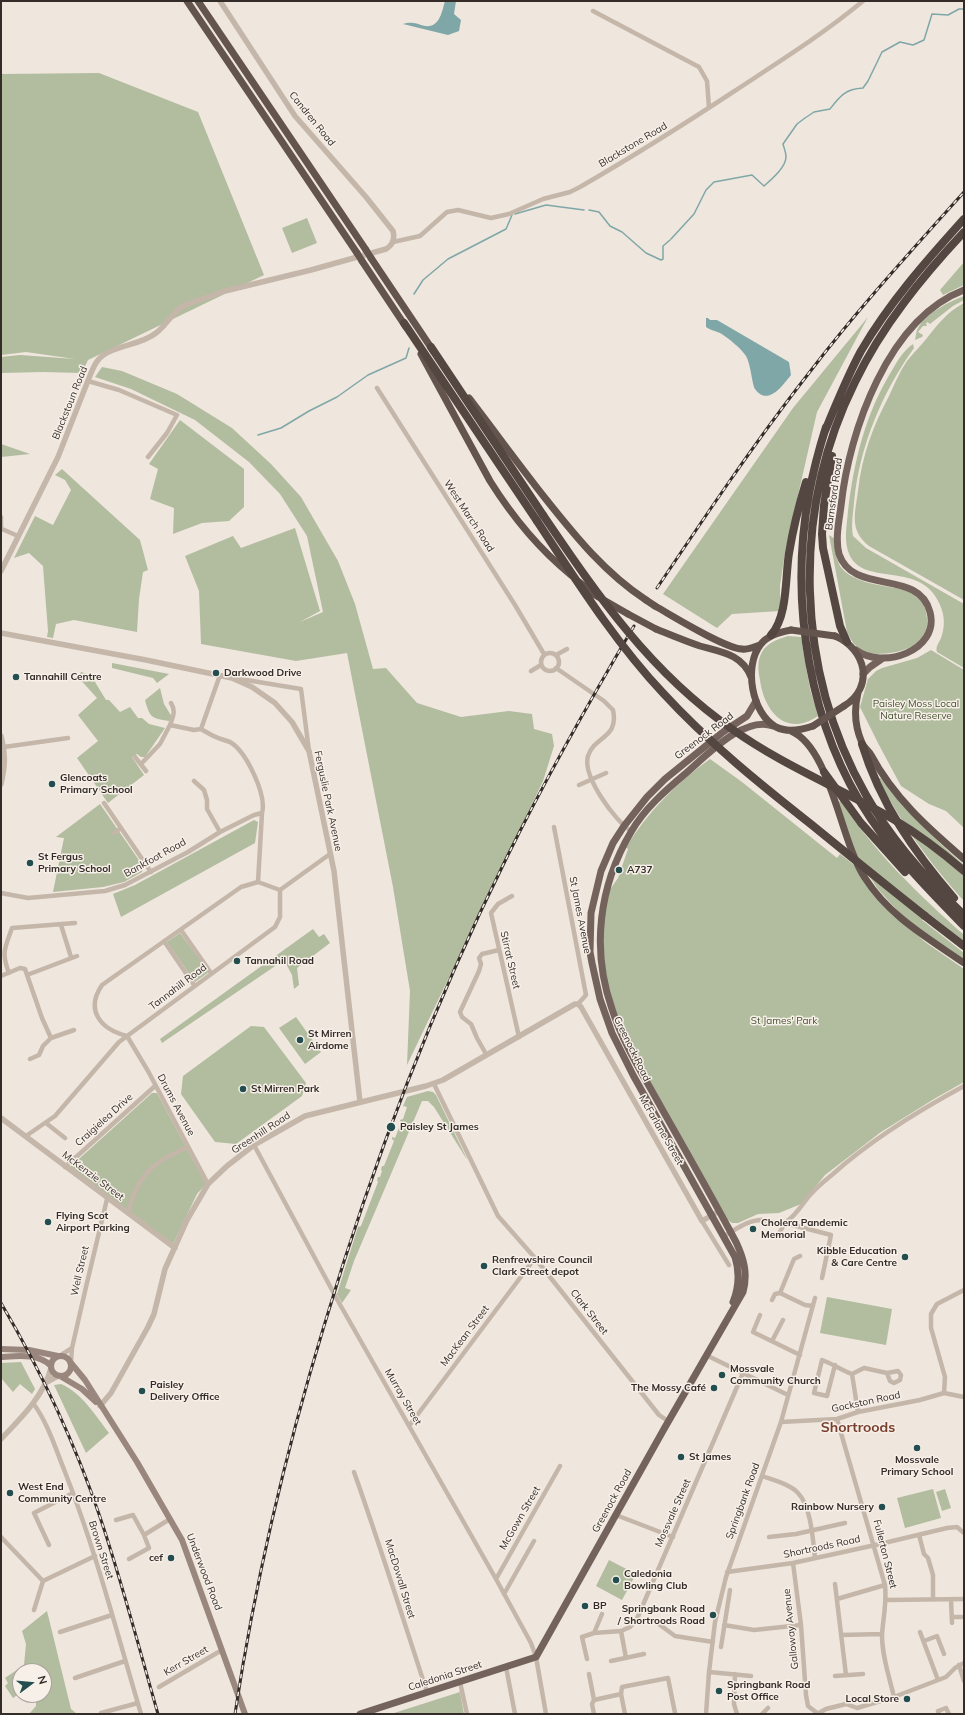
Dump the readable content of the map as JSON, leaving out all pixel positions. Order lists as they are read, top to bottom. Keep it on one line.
{"streets":{"main road":["Barnsford Road","Greenock Road","Underwood Road","Caledonia Street"],"street":["Candren Road","Blackstone Road","Blackstoun Road","West March Road","Ferguslie Park Avenue","Bankfoot Road","St James Avenue","Stirrat Street","Tannahill Road","Drums Avenue","Craigielea Drive","McFarlane Street","Greenhill Road","McKenzie Street","Well Street","Clark Street","MacKean Street","Murray Street","Gockston Road","Springbank Road","Mossvale Street","McGown Street","Shortroods Road","Brown Street","Fullerton Street","MacDowall Street","Galloway Avenue","Kerr Street"]},"crossings":[["Candren Road","Blackstone Road"],["Candren Road","Blackstoun Road"],["Blackstone Road","Blackstoun Road"],["Barnsford Road","Greenock Road"],["Greenock Road","Clark Street"],["Greenock Road","Murray Street"],["Greenock Road","Caledonia Street"],["Ferguslie Park Avenue","Greenhill Road"],["St James Avenue","McFarlane Street"],["St James Avenue","Greenhill Road"],["Stirrat Street","Greenhill Road"],["Tannahill Road","Drums Avenue"],["Tannahill Road","McKenzie Street"],["Drums Avenue","Craigielea Drive"],["Drums Avenue","Greenhill Road"],["Craigielea Drive","McKenzie Street"],["McFarlane Street","Greenhill Road"],["Greenhill Road","McKenzie Street"],["Greenhill Road","Clark Street"],["Greenhill Road","Murray Street"],["Greenhill Road","Underwood Road"],["McKenzie Street","Well Street"],["Well Street","Underwood Road"],["Clark Street","MacKean Street"],["MacKean Street","Murray Street"],["Murray Street","McGown Street"],["Murray Street","Caledonia Street"],["Gockston Road","Springbank Road"],["Gockston Road","Fullerton Street"],["Springbank Road","Shortroods Road"],["Shortroods Road","Fullerton Street"],["Shortroods Road","Galloway Avenue"],["Underwood Road","Kerr Street"],["MacDowall Street","Caledonia Street"]],"districts":["Shortroods"],"parks":["Paisley Moss Local Nature Reserve","St James' Park"],"places":["Darkwood Drive","Tannahill Centre","Glencoats Primary School","St Fergus Primary School","A737","Tannahil Road","St Mirren Airdome","St Mirren Park","Paisley St James","Flying Scot Airport Parking","Cholera Pandemic Memorial","Kibble Education & Care Centre","Renfrewshire Council Clark Street depot","Mossvale Community Church","The Mossy Café","Paisley Delivery Office","Mossvale Primary School","St James","West End Community Centre","Rainbow Nursery","cef","Caledonia Bowling Club","BP","Springbank Road / Shortroods Road","Springbank Road Post Office","Local Store"],"north":"right"}
